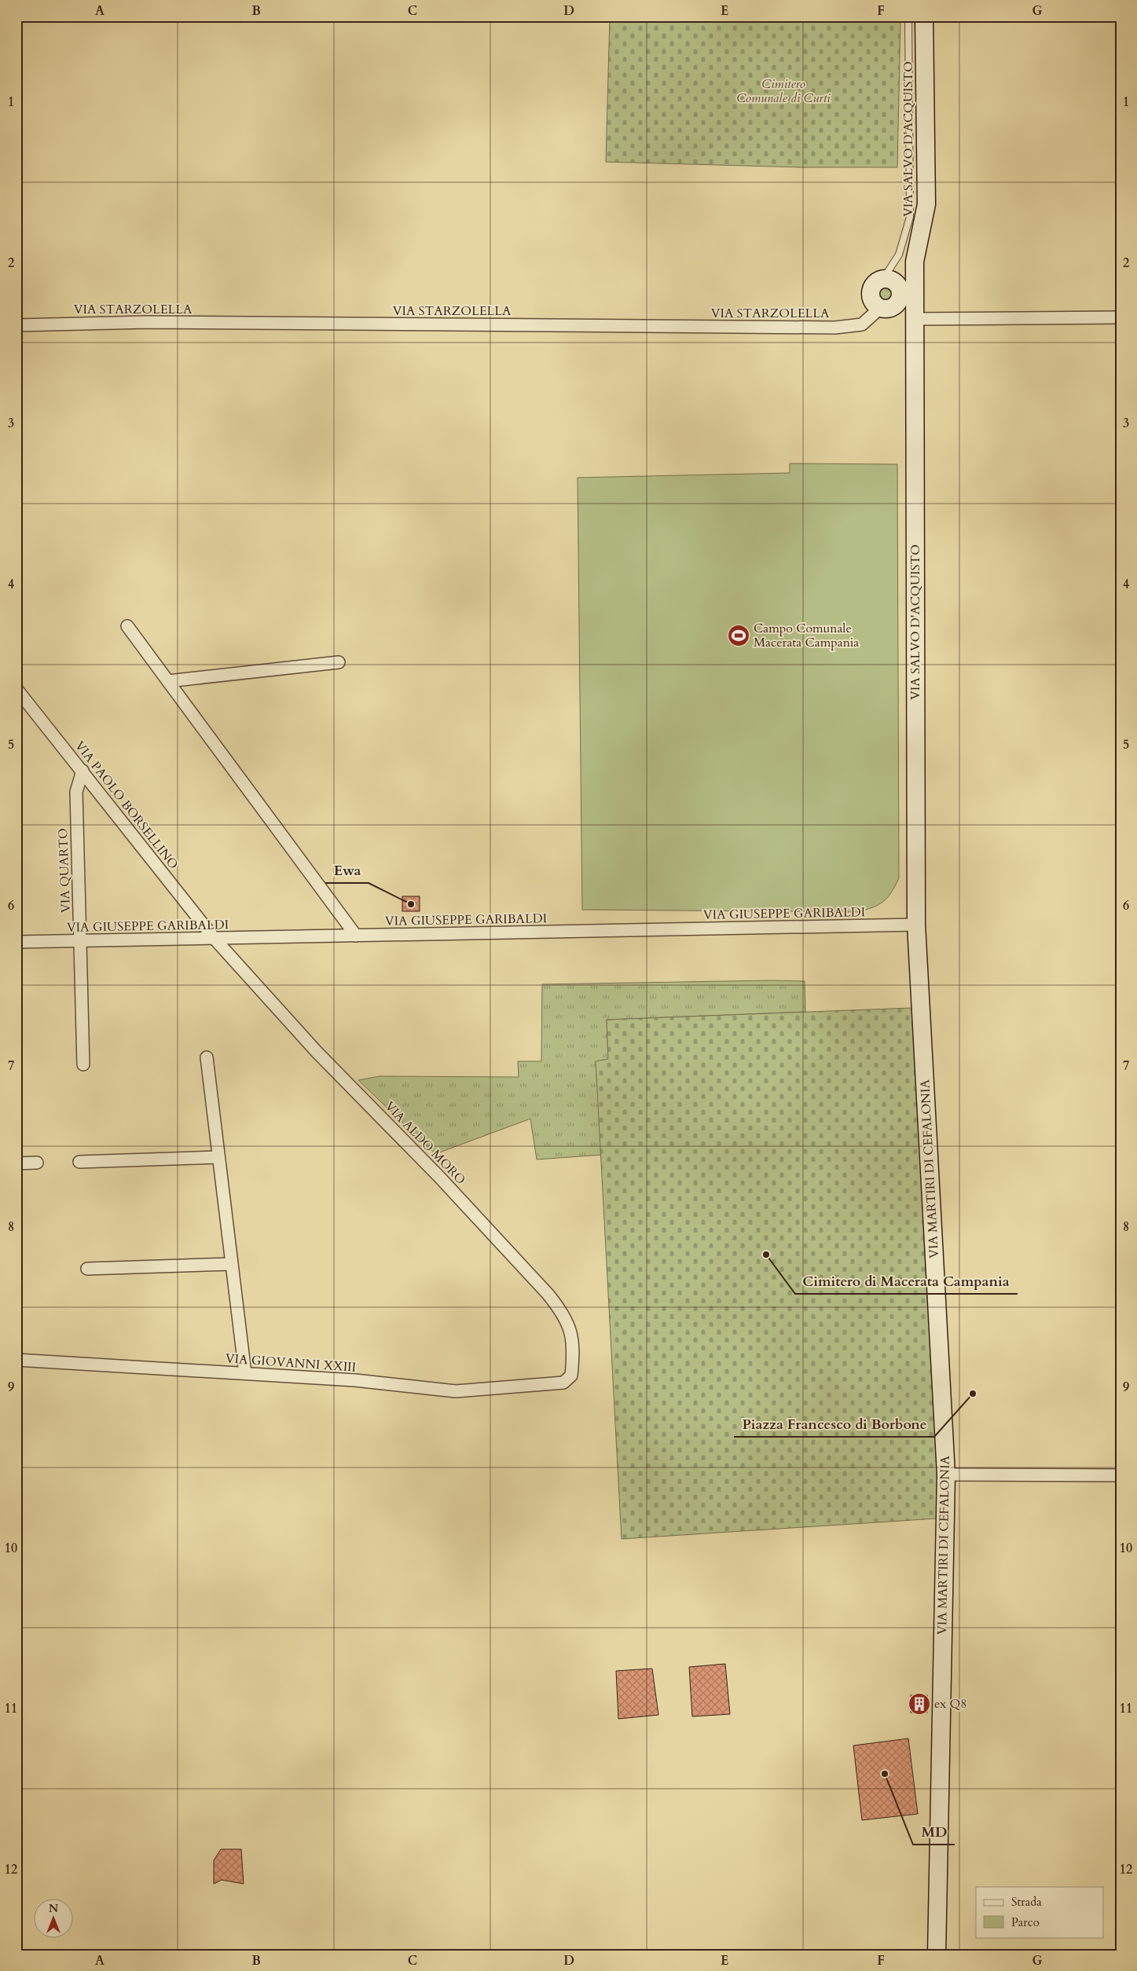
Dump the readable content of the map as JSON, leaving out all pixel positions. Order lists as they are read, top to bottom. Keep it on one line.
{"streets":{"street":["VIA SALVO D'ACQUISTO","VIA STARZOLELLA","VIA PAOLO BORSELLINO","VIA QUARTO","VIA GIUSEPPE GARIBALDI","VIA ALDO MORO","VIA MARTIRI DI CEFALONIA","VIA GIOVANNI XXIII"]},"crossings":[["VIA SALVO D'ACQUISTO","VIA STARZOLELLA"],["VIA SALVO D'ACQUISTO","VIA GIUSEPPE GARIBALDI"],["VIA SALVO D'ACQUISTO","VIA MARTIRI DI CEFALONIA"],["VIA PAOLO BORSELLINO","VIA QUARTO"],["VIA PAOLO BORSELLINO","VIA GIUSEPPE GARIBALDI"],["VIA PAOLO BORSELLINO","VIA ALDO MORO"],["VIA QUARTO","VIA GIUSEPPE GARIBALDI"],["VIA GIUSEPPE GARIBALDI","VIA ALDO MORO"],["VIA GIUSEPPE GARIBALDI","VIA MARTIRI DI CEFALONIA"],["VIA ALDO MORO","VIA GIOVANNI XXIII"]],"parks":["Cimitero Comunale di Curti"],"places":{"sports":["Campo Comunale Macerata Campania"],"other":["Ewa","Cimitero di Macerata Campania","Piazza Francesco di Borbone","MD"],"building":["ex Q8"]},"legend":["Strada","Parco"],"north":"top","grid":{"columns":["A","B","C","D","E","F","G"],"rows":["1","2","3","4","5","6","7","8","9","10","11","12"]}}
